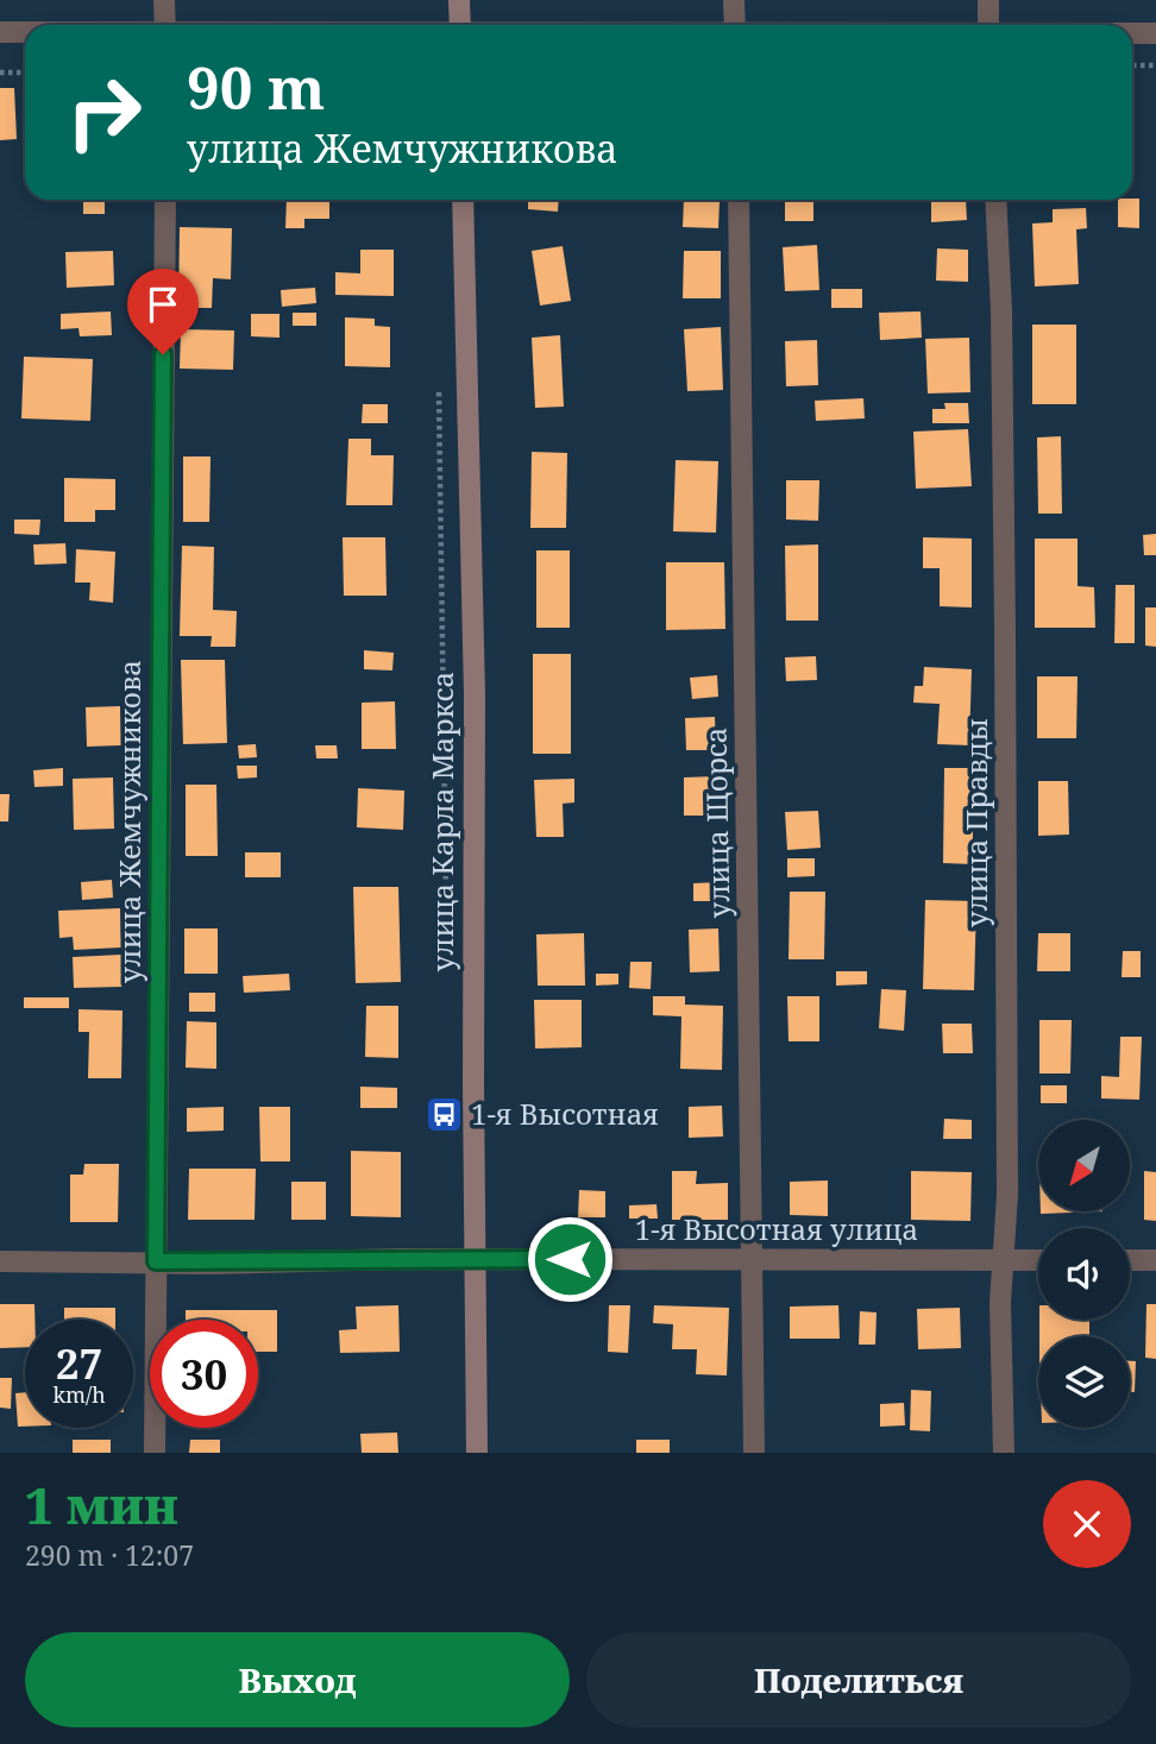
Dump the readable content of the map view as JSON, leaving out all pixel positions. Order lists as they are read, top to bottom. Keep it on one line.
{"streets":{"main road":["улица Карла Маркса"],"street":["улица Жемчужникова","улица Щорса","улица Правды","1-я Высотная улица"]},"crossings":[["улица Жемчужникова","1-я Высотная улица"],["улица Карла Маркса","1-я Высотная улица"],["улица Щорса","1-я Высотная улица"],["улица Правды","1-я Высотная улица"]],"places":{"bus stop":["1-я Высотная"]},"north":"bottom left","page":{"turn":["90 m","улица Жемчужникова"],"speed":"27 km/h","limit":"30","heading":["1 мин","290 m · 12:07"],"buttons":["Выход","Поделиться"]}}
